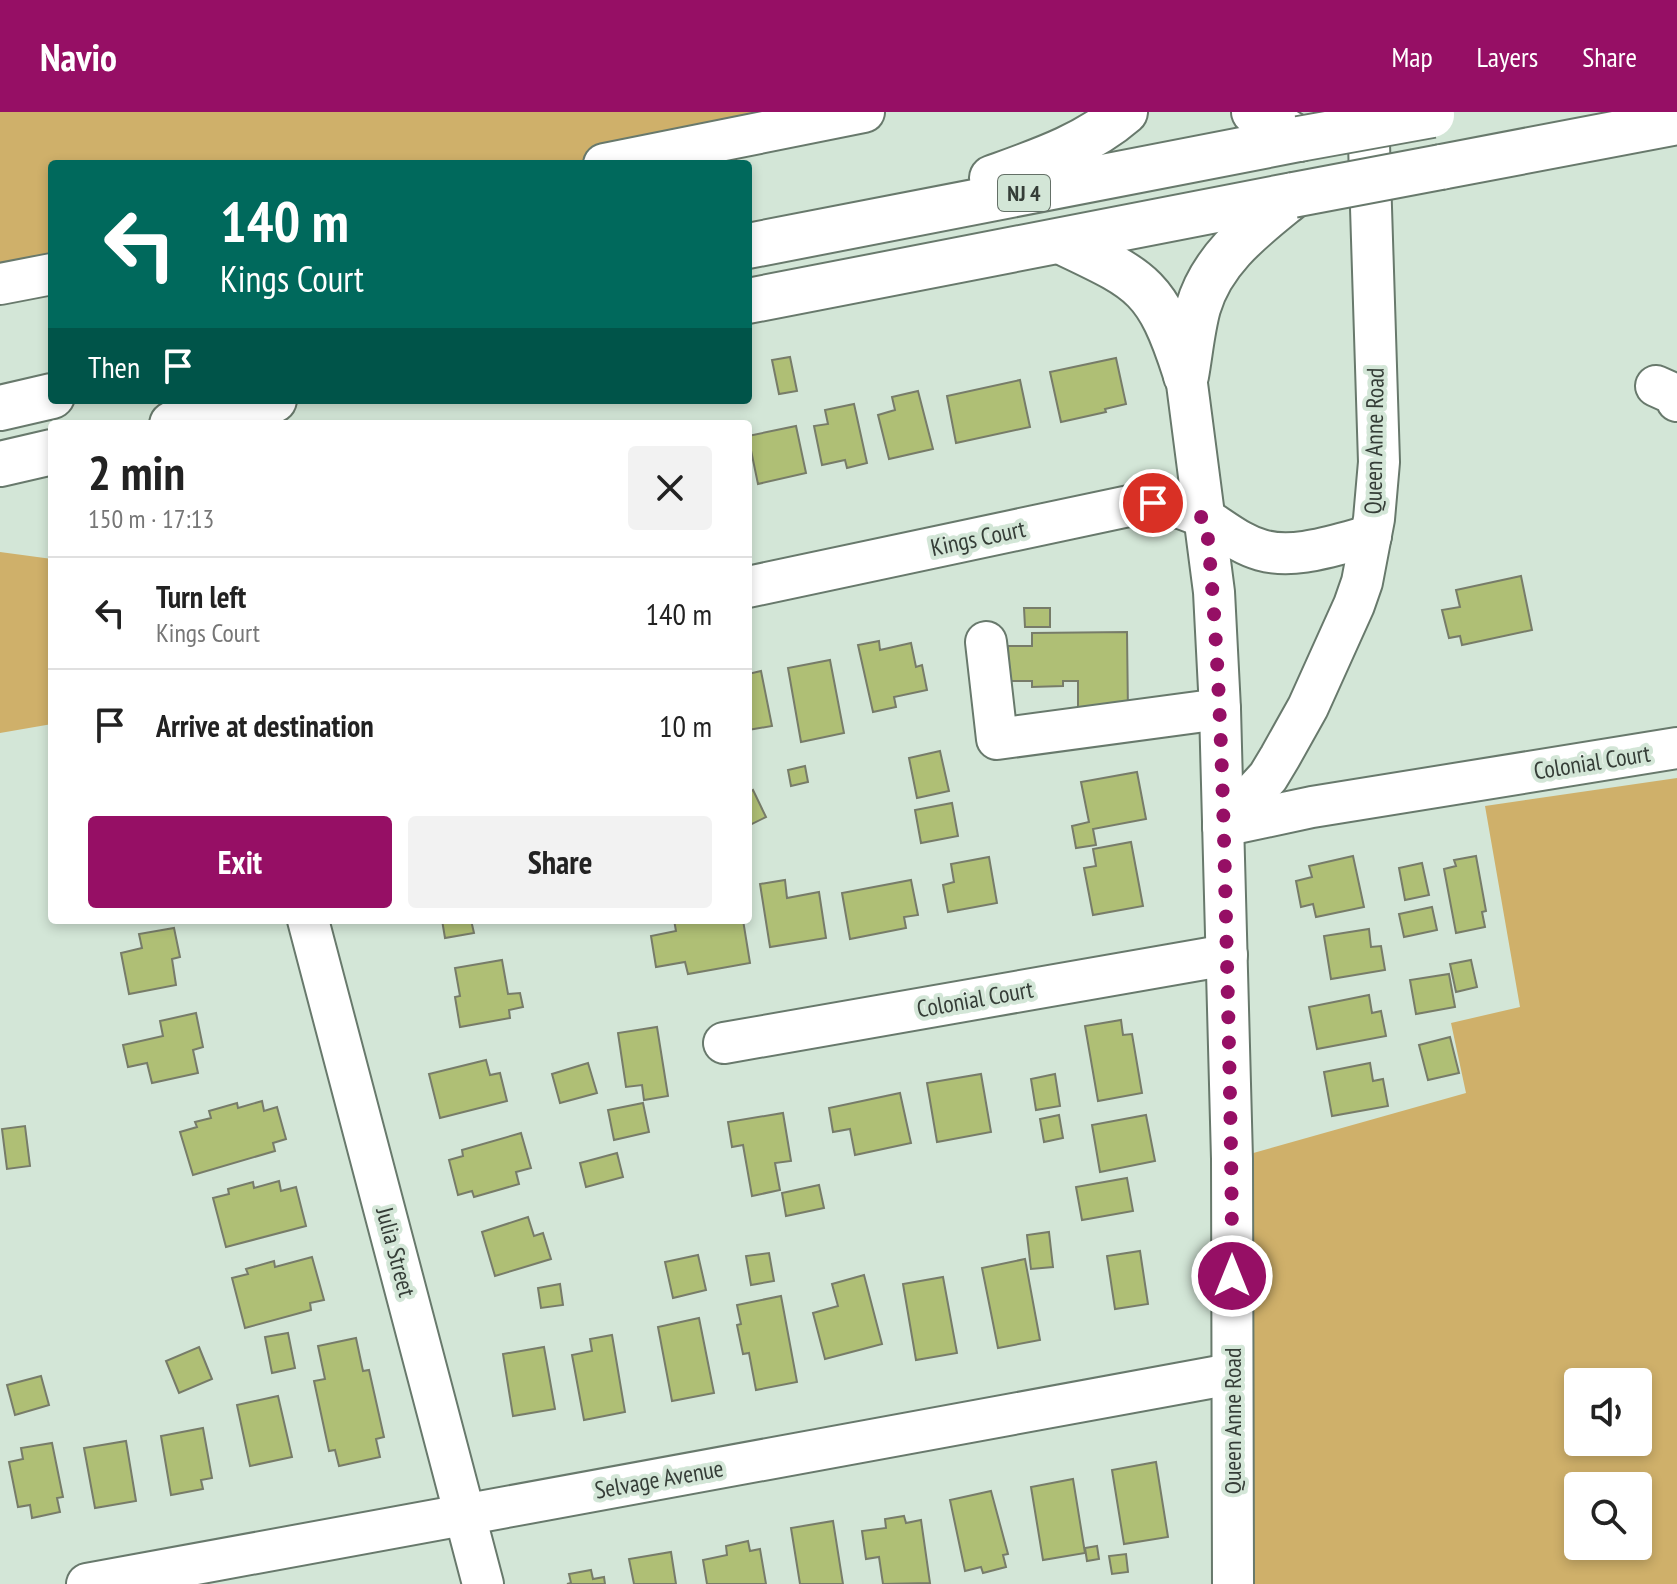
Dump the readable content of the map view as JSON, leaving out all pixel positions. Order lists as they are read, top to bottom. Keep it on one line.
{"streets":{"highway":["NJ 4"],"street":["Queen Anne Road","Kings Court","Colonial Court","Julia Street","Selvage Avenue"]},"crossings":[["Queen Anne Road","Kings Court"],["Queen Anne Road","Colonial Court"],["Queen Anne Road","Selvage Avenue"],["Julia Street","Selvage Avenue"]],"page":{"header":"Navio","nav":["Map","Layers","Share"],"turn":["140 m","Kings Court"],"then":"Then","heading":["2 min","150 m · 17:13"],"list":[{"name":"Turn left","note":"Kings Court","value":"140 m"},{"name":"Arrive at destination","value":"10 m"}],"buttons":["Exit","Share"]}}
